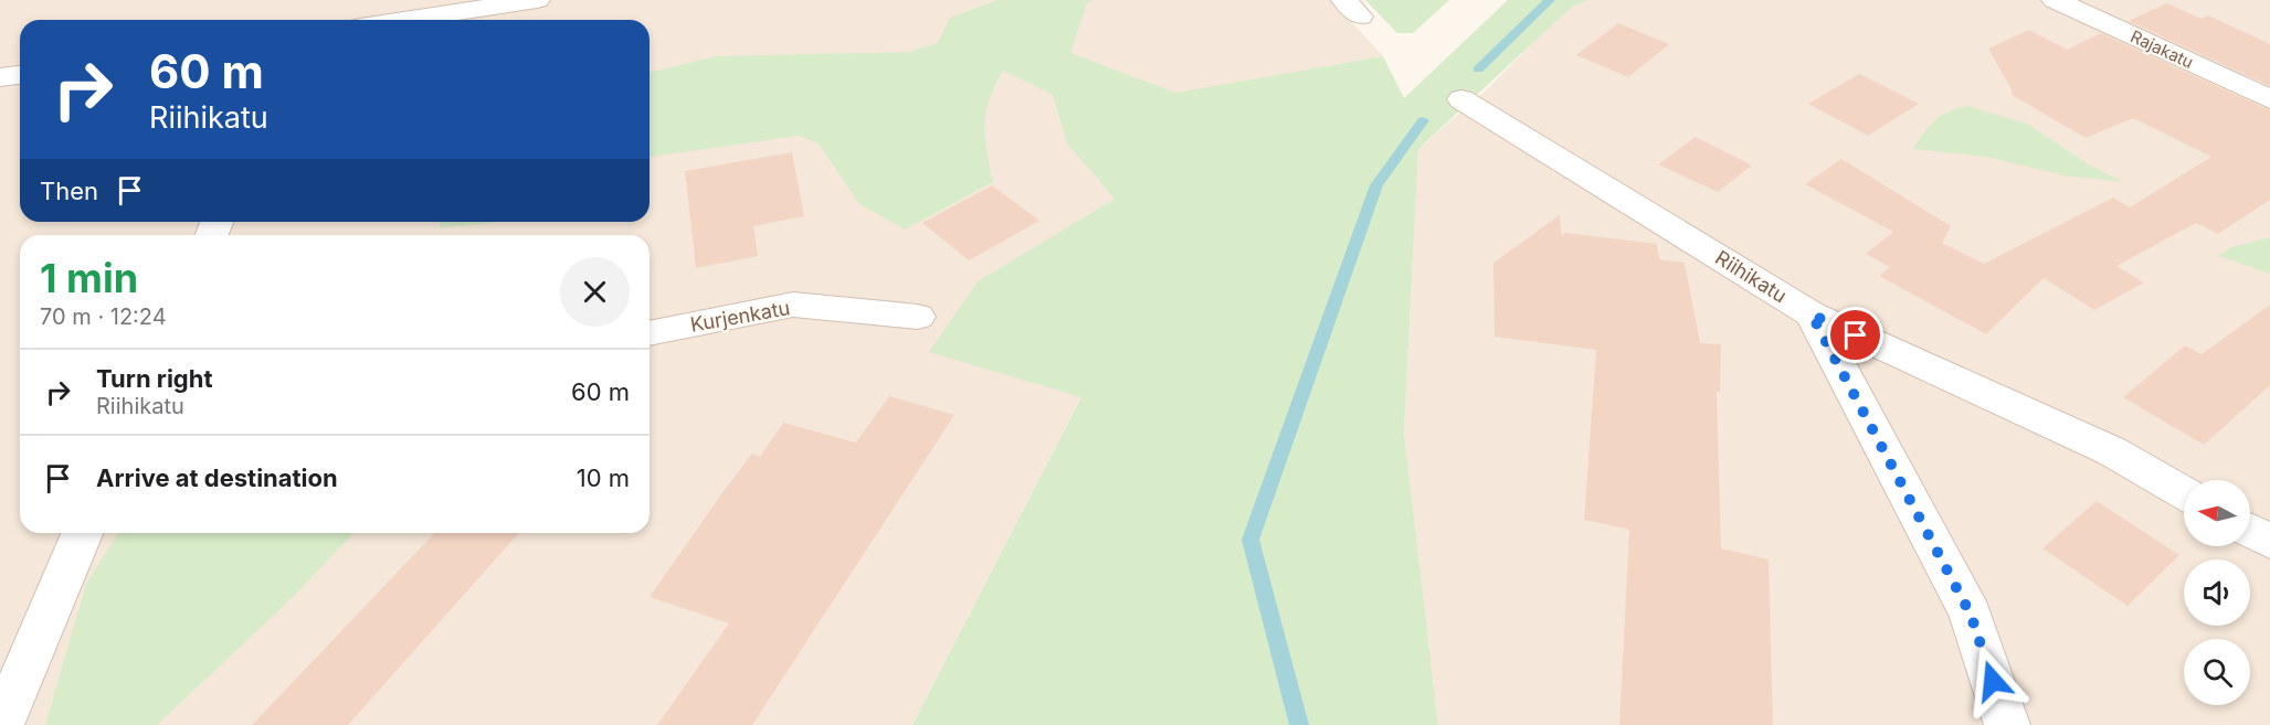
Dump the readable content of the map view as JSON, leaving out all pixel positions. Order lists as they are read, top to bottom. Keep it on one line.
{"streets":{"street":["Rajakatu","Riihikatu","Kurjenkatu"]},"north":"left","page":{"turn":["60 m","Riihikatu"],"then":"Then","heading":["1 min","70 m · 12:24"],"list":[{"name":"Turn right","note":"Riihikatu","value":"60 m"},{"name":"Arrive at destination","value":"10 m"}]}}
